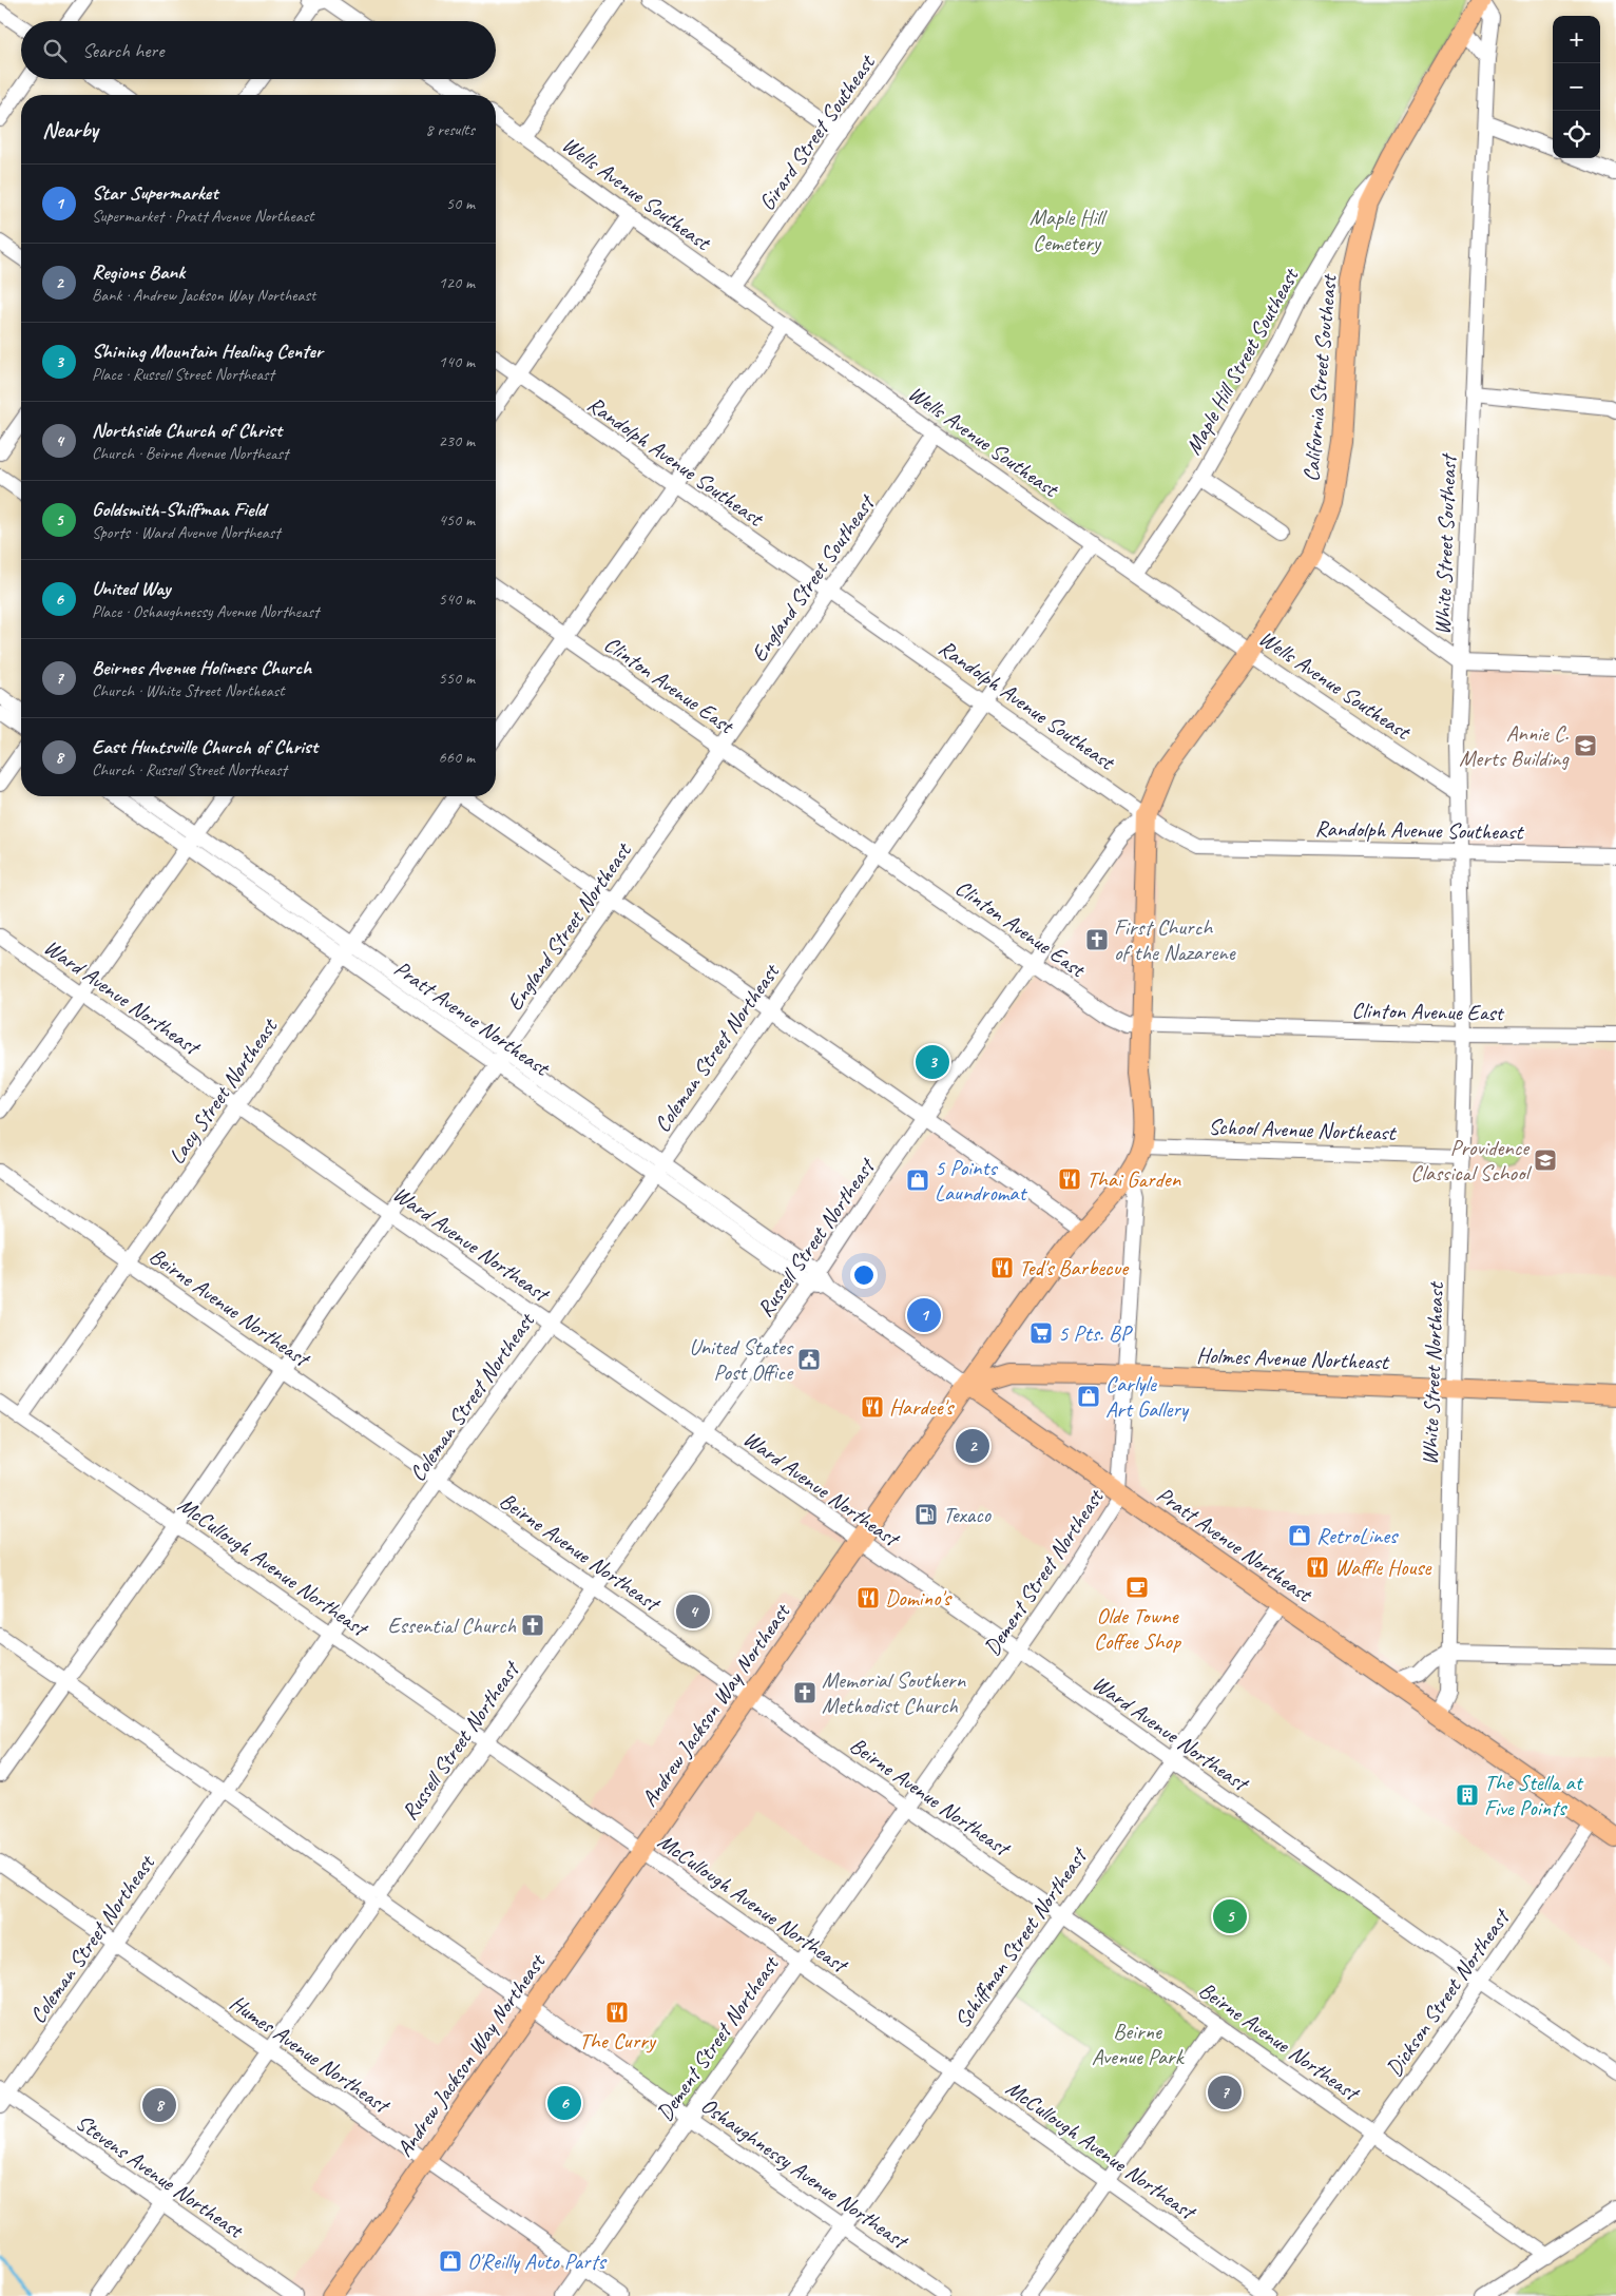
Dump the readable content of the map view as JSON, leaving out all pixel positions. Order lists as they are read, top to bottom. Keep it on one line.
{"streets":{"main road":["California Street Southeast","Pratt Avenue Northeast","Holmes Avenue Northeast","Andrew Jackson Way Northeast"],"street":["Girard Street Southeast","Wells Avenue Southeast","Maple Hill Street Southeast","Randolph Avenue Southeast","White Street Southeast","England Street Southeast","Clinton Avenue East","England Street Northeast","Ward Avenue Northeast","Coleman Street Northeast","Lacy Street Northeast","School Avenue Northeast","Russell Street Northeast","Beirne Avenue Northeast","White Street Northeast","McCullough Avenue Northeast","Dement Street Northeast","Schiffman Street Northeast","Dickson Street Northeast","Humes Avenue Northeast","Oshaughnessy Avenue Northeast","Stevens Avenue Northeast"]},"crossings":[["Girard Street Southeast","Wells Avenue Southeast"],["Wells Avenue Southeast","Maple Hill Street Southeast"],["Wells Avenue Southeast","California Street Southeast"],["Wells Avenue Southeast","White Street Southeast"],["Wells Avenue Southeast","England Street Southeast"],["Wells Avenue Southeast","Coleman Street Northeast"],["Maple Hill Street Southeast","California Street Southeast"],["California Street Southeast","Randolph Avenue Southeast"],["California Street Southeast","White Street Southeast"],["California Street Southeast","Clinton Avenue East"],["California Street Southeast","Russell Street Northeast"],["Randolph Avenue Southeast","White Street Southeast"],["Randolph Avenue Southeast","England Street Southeast"],["Randolph Avenue Southeast","Coleman Street Northeast"],["Randolph Avenue Southeast","Russell Street Northeast"],["White Street Southeast","Clinton Avenue East"],["White Street Southeast","White Street Northeast"],["England Street Southeast","Clinton Avenue East"],["England Street Southeast","England Street Northeast"],["Clinton Avenue East","England Street Northeast"],["Clinton Avenue East","Coleman Street Northeast"],["Clinton Avenue East","Russell Street Northeast"],["Clinton Avenue East","White Street Northeast"],["England Street Northeast","Ward Avenue Northeast"],["England Street Northeast","Pratt Avenue Northeast"],["England Street Northeast","Beirne Avenue Northeast"],["England Street Northeast","McCullough Avenue Northeast"],["England Street Northeast","Oshaughnessy Avenue Northeast"],["Ward Avenue Northeast","Coleman Street Northeast"],["Ward Avenue Northeast","Lacy Street Northeast"],["Ward Avenue Northeast","Russell Street Northeast"],["Ward Avenue Northeast","Dement Street Northeast"],["Ward Avenue Northeast","Andrew Jackson Way Northeast"],["Ward Avenue Northeast","Schiffman Street Northeast"],["Ward Avenue Northeast","Dickson Street Northeast"],["Pratt Avenue Northeast","Coleman Street Northeast"],["Pratt Avenue Northeast","Lacy Street Northeast"],["Pratt Avenue Northeast","Russell Street Northeast"],["Pratt Avenue Northeast","Holmes Avenue Northeast"],["Pratt Avenue Northeast","White Street Northeast"],["Pratt Avenue Northeast","Dement Street Northeast"],["Pratt Avenue Northeast","Andrew Jackson Way Northeast"],["Pratt Avenue Northeast","Schiffman Street Northeast"],["Pratt Avenue Northeast","Dickson Street Northeast"],["Coleman Street Northeast","Beirne Avenue Northeast"],["Coleman Street Northeast","McCullough Avenue Northeast"],["Coleman Street Northeast","Humes Avenue Northeast"],["Coleman Street Northeast","Oshaughnessy Avenue Northeast"],["Coleman Street Northeast","Stevens Avenue Northeast"],["Lacy Street Northeast","Beirne Avenue Northeast"],["Lacy Street Northeast","McCullough Avenue Northeast"],["School Avenue Northeast","White Street Northeast"],["School Avenue Northeast","Andrew Jackson Way Northeast"],["Russell Street Northeast","Beirne Avenue Northeast"],["Russell Street Northeast","McCullough Avenue Northeast"],["Russell Street Northeast","Humes Avenue Northeast"],["Russell Street Northeast","Oshaughnessy Avenue Northeast"],["Russell Street Northeast","Stevens Avenue Northeast"],["Beirne Avenue Northeast","Dement Street Northeast"],["Beirne Avenue Northeast","Andrew Jackson Way Northeast"],["Beirne Avenue Northeast","Schiffman Street Northeast"],["Beirne Avenue Northeast","Dickson Street Northeast"],["Holmes Avenue Northeast","White Street Northeast"],["Holmes Avenue Northeast","Dement Street Northeast"],["Holmes Avenue Northeast","Andrew Jackson Way Northeast"],["McCullough Avenue Northeast","Dement Street Northeast"],["McCullough Avenue Northeast","Andrew Jackson Way Northeast"],["McCullough Avenue Northeast","Schiffman Street Northeast"],["McCullough Avenue Northeast","Dickson Street Northeast"],["Dement Street Northeast","Andrew Jackson Way Northeast"],["Dement Street Northeast","Humes Avenue Northeast"],["Dement Street Northeast","Oshaughnessy Avenue Northeast"],["Andrew Jackson Way Northeast","Humes Avenue Northeast"],["Andrew Jackson Way Northeast","Oshaughnessy Avenue Northeast"],["Schiffman Street Northeast","Oshaughnessy Avenue Northeast"]],"parks":["Maple Hill Cemetery","Beirne Avenue Park"],"places":{"school or university":["Annie C. Merts Building","Providence Classical School"],"church":["First Church of the Nazarene","Essential Church","Memorial Southern Methodist Church"],"restaurant":["Thai Garden","Ted's Barbecue","Hardee's","Waffle House","Domino's","The Curry"],"shop":["5 Points Laundromat","Carlyle Art Gallery","RetroLines","O'Reilly Auto Parts"],"supermarket":["5 Pts. BP"],"public building":["United States Post Office"],"fuel station":["Texaco"],"cafe":["Olde Towne Coffee Shop"],"building":["The Stella at Five Points"]},"page":{"map_buttons":["+","−"],"search":"Search here","heading":["Nearby","8 results"],"list":[{"mark":"1","name":"Star Supermarket","note":"Supermarket · Pratt Avenue Northeast","value":"50 m"},{"mark":"2","name":"Regions Bank","note":"Bank · Andrew Jackson Way Northeast","value":"120 m"},{"mark":"3","name":"Shining Mountain Healing Center","note":"Place · Russell Street Northeast","value":"140 m"},{"mark":"4","name":"Northside Church of Christ","note":"Church · Beirne Avenue Northeast","value":"230 m"},{"mark":"5","name":"Goldsmith-Shiffman Field","note":"Sports · Ward Avenue Northeast","value":"450 m"},{"mark":"6","name":"United Way","note":"Place · Oshaughnessy Avenue Northeast","value":"540 m"},{"mark":"7","name":"Beirnes Avenue Holiness Church","note":"Church · White Street Northeast","value":"550 m"},{"mark":"8","name":"East Huntsville Church of Christ","note":"Church · Russell Street Northeast","value":"660 m"}],"pins":["3","1","2","4","5","7","6","8"]}}
